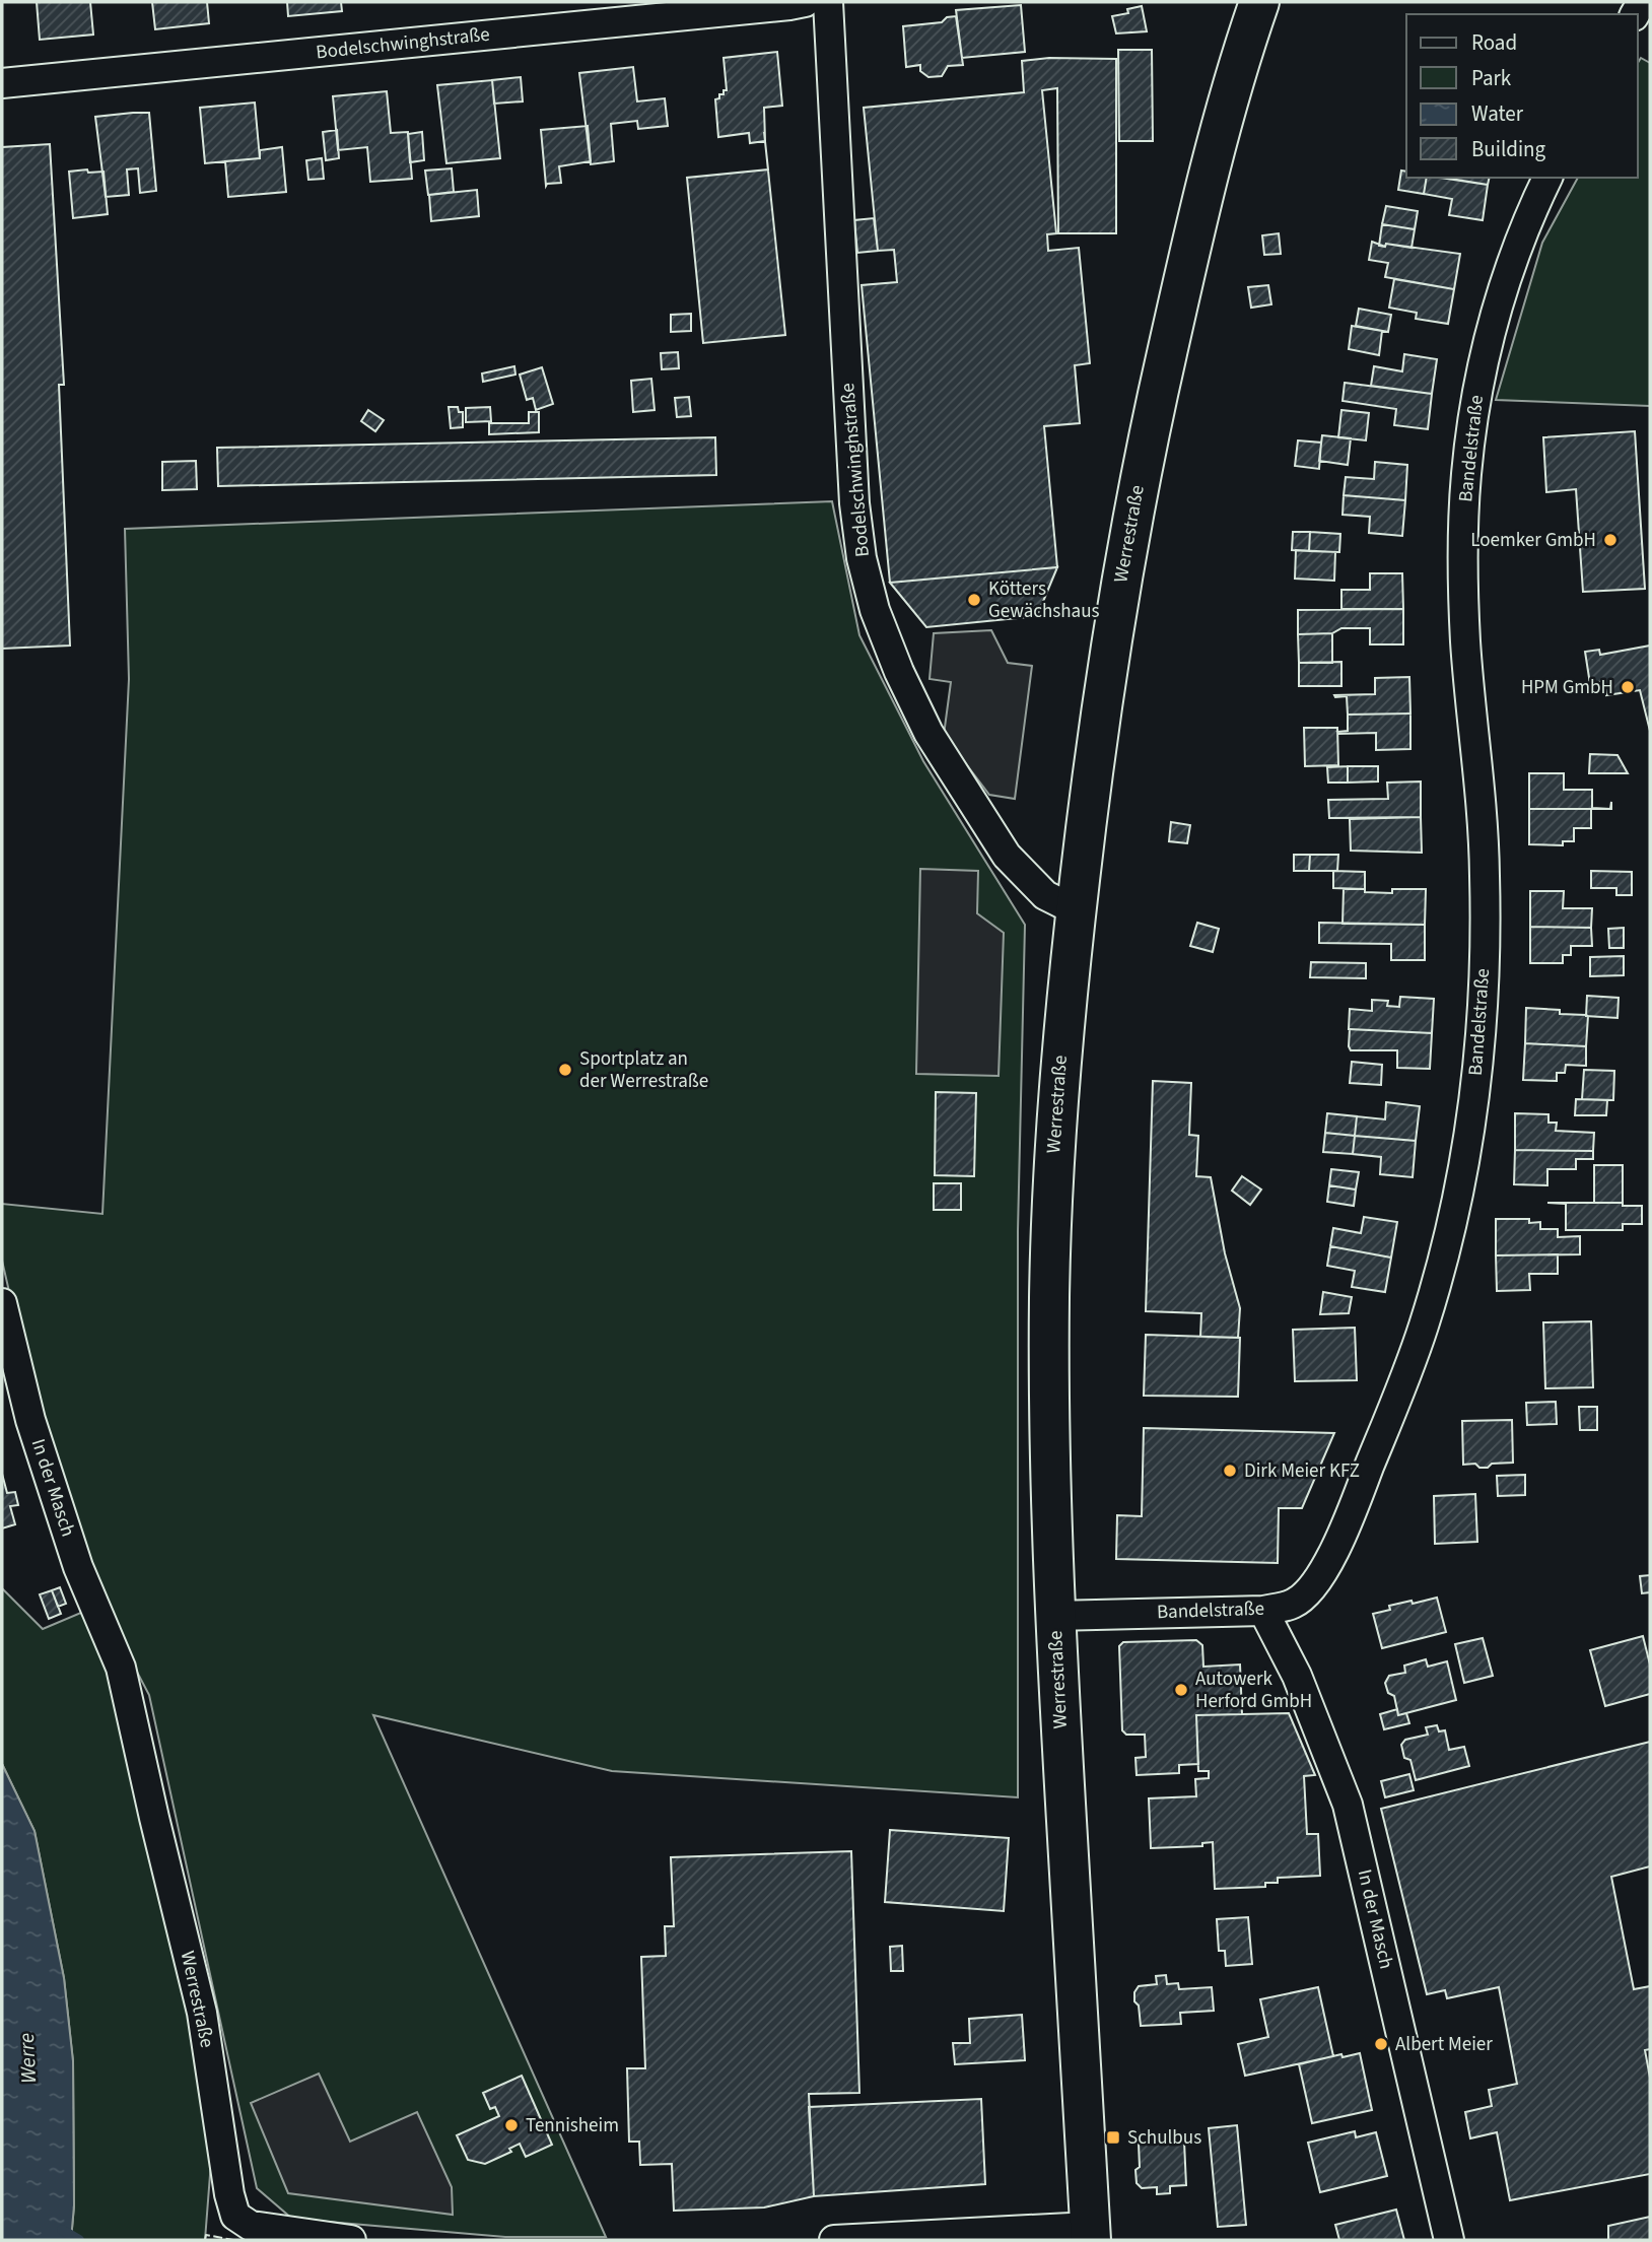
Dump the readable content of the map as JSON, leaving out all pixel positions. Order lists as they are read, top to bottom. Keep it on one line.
{"streets":{"main road":["Werrestraße"],"street":["Bodelschwinghstraße","Bandelstraße","In der Masch"]},"crossings":[["Bodelschwinghstraße","Werrestraße"],["Bandelstraße","Werrestraße"],["Bandelstraße","In der Masch"],["Werrestraße","In der Masch"]],"water":["Werre"],"places":{"other":["Loemker GmbH","Kötters Gewächshaus","HPM GmbH","Sportplatz an der Werrestraße","Dirk Meier KFZ","Autowerk Herford GmbH","Albert Meier","Tennisheim"],"transit":["Schulbus"]},"legend":["Road","Park","Water","Building"]}
